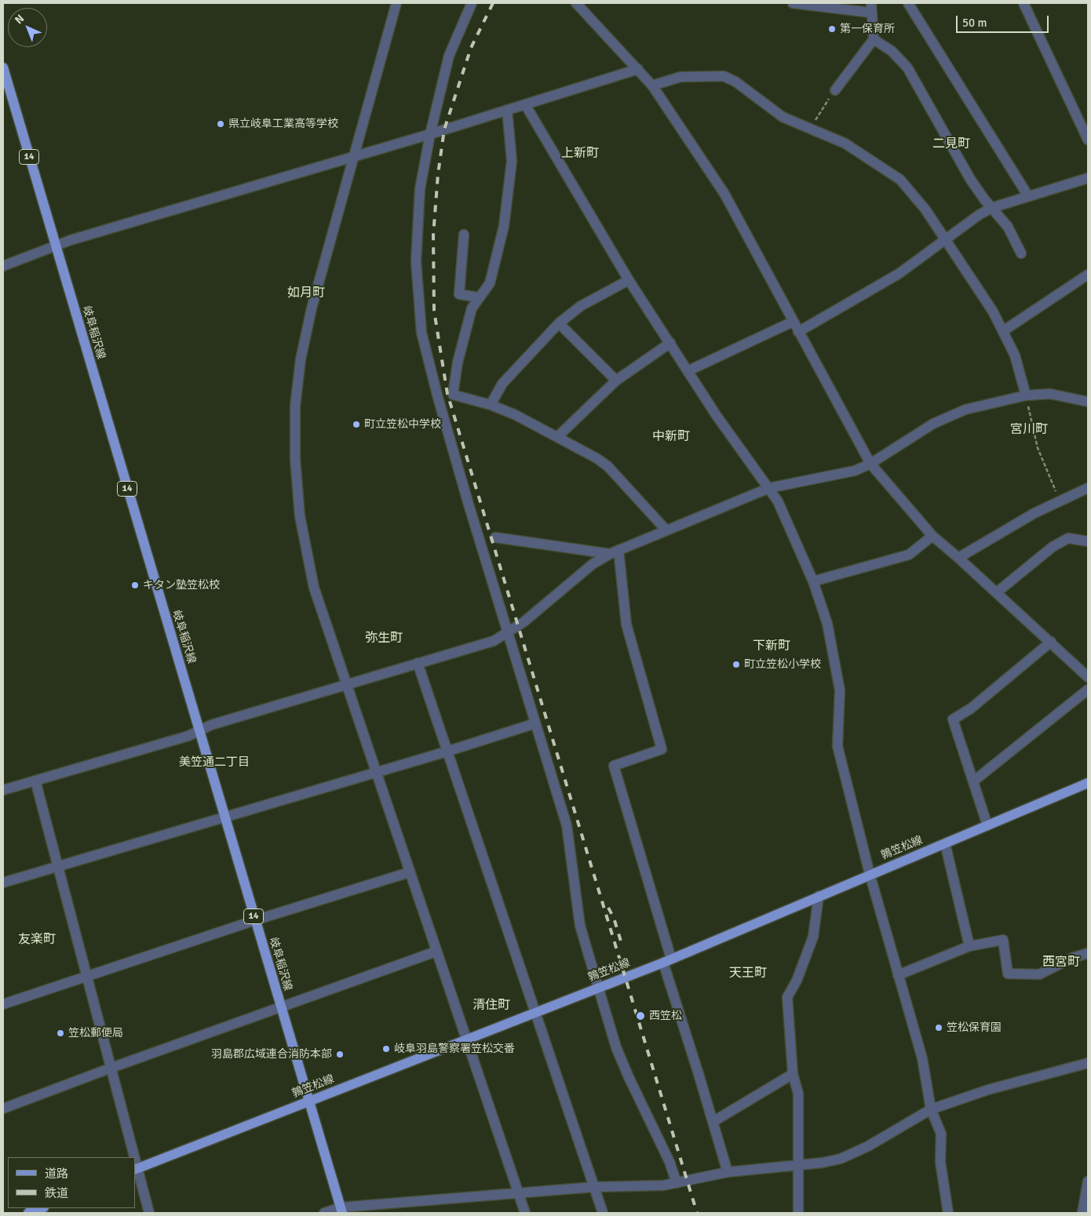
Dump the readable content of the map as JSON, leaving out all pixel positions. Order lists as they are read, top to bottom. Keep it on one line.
{"streets":{"main road":["14","岐阜稲沢線","鶉笠松線"]},"crossings":[["岐阜稲沢線","鶉笠松線"]],"districts":["二見町","上新町","如月町","宮川町","中新町","弥生町","下新町","美笠通二丁目","友楽町","西宮町","天王町","清住町"],"places":["第一保育所","県立岐阜工業高等学校","町立笠松中学校","キタン塾笠松校","町立笠松小学校","西笠松","笠松保育園","笠松郵便局","岐阜羽島警察署笠松交番","羽島郡広域連合消防本部"],"legend":["道路","鉄道"],"scale_bar":"50 m","north":"top left"}
